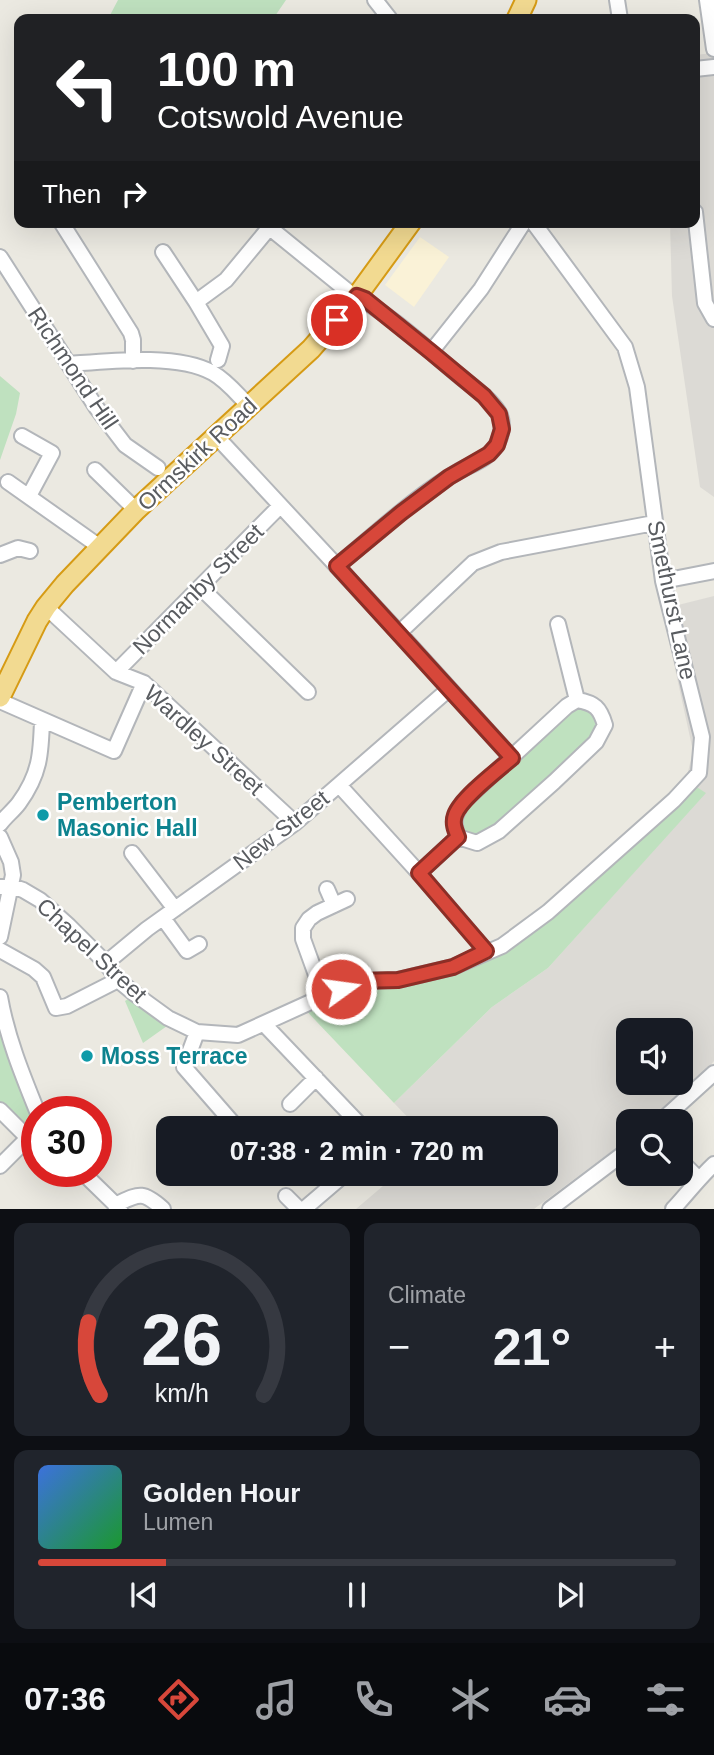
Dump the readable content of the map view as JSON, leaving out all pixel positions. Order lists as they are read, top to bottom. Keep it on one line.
{"streets":{"highway":["Ormskirk Road"],"street":["Richmond Hill","Normanby Street","Smethurst Lane","Wardley Street","New Street","Chapel Street"]},"crossings":[["Ormskirk Road","Wardley Street"],["Normanby Street","Wardley Street"],["Smethurst Lane","Chapel Street"],["Wardley Street","New Street"],["New Street","Chapel Street"]],"places":["Pemberton Masonic Hall","Moss Terrace"],"page":{"turn":["100 m","Cotswold Avenue"],"then":"Then","limit":"30","trip":"07:38 · 2 min · 720 m","tile":"Climate","heat":["−","21°","+"],"song":["Golden Hour","Lumen"],"tabs":"07:36","gauge":["26","km/h"]}}
